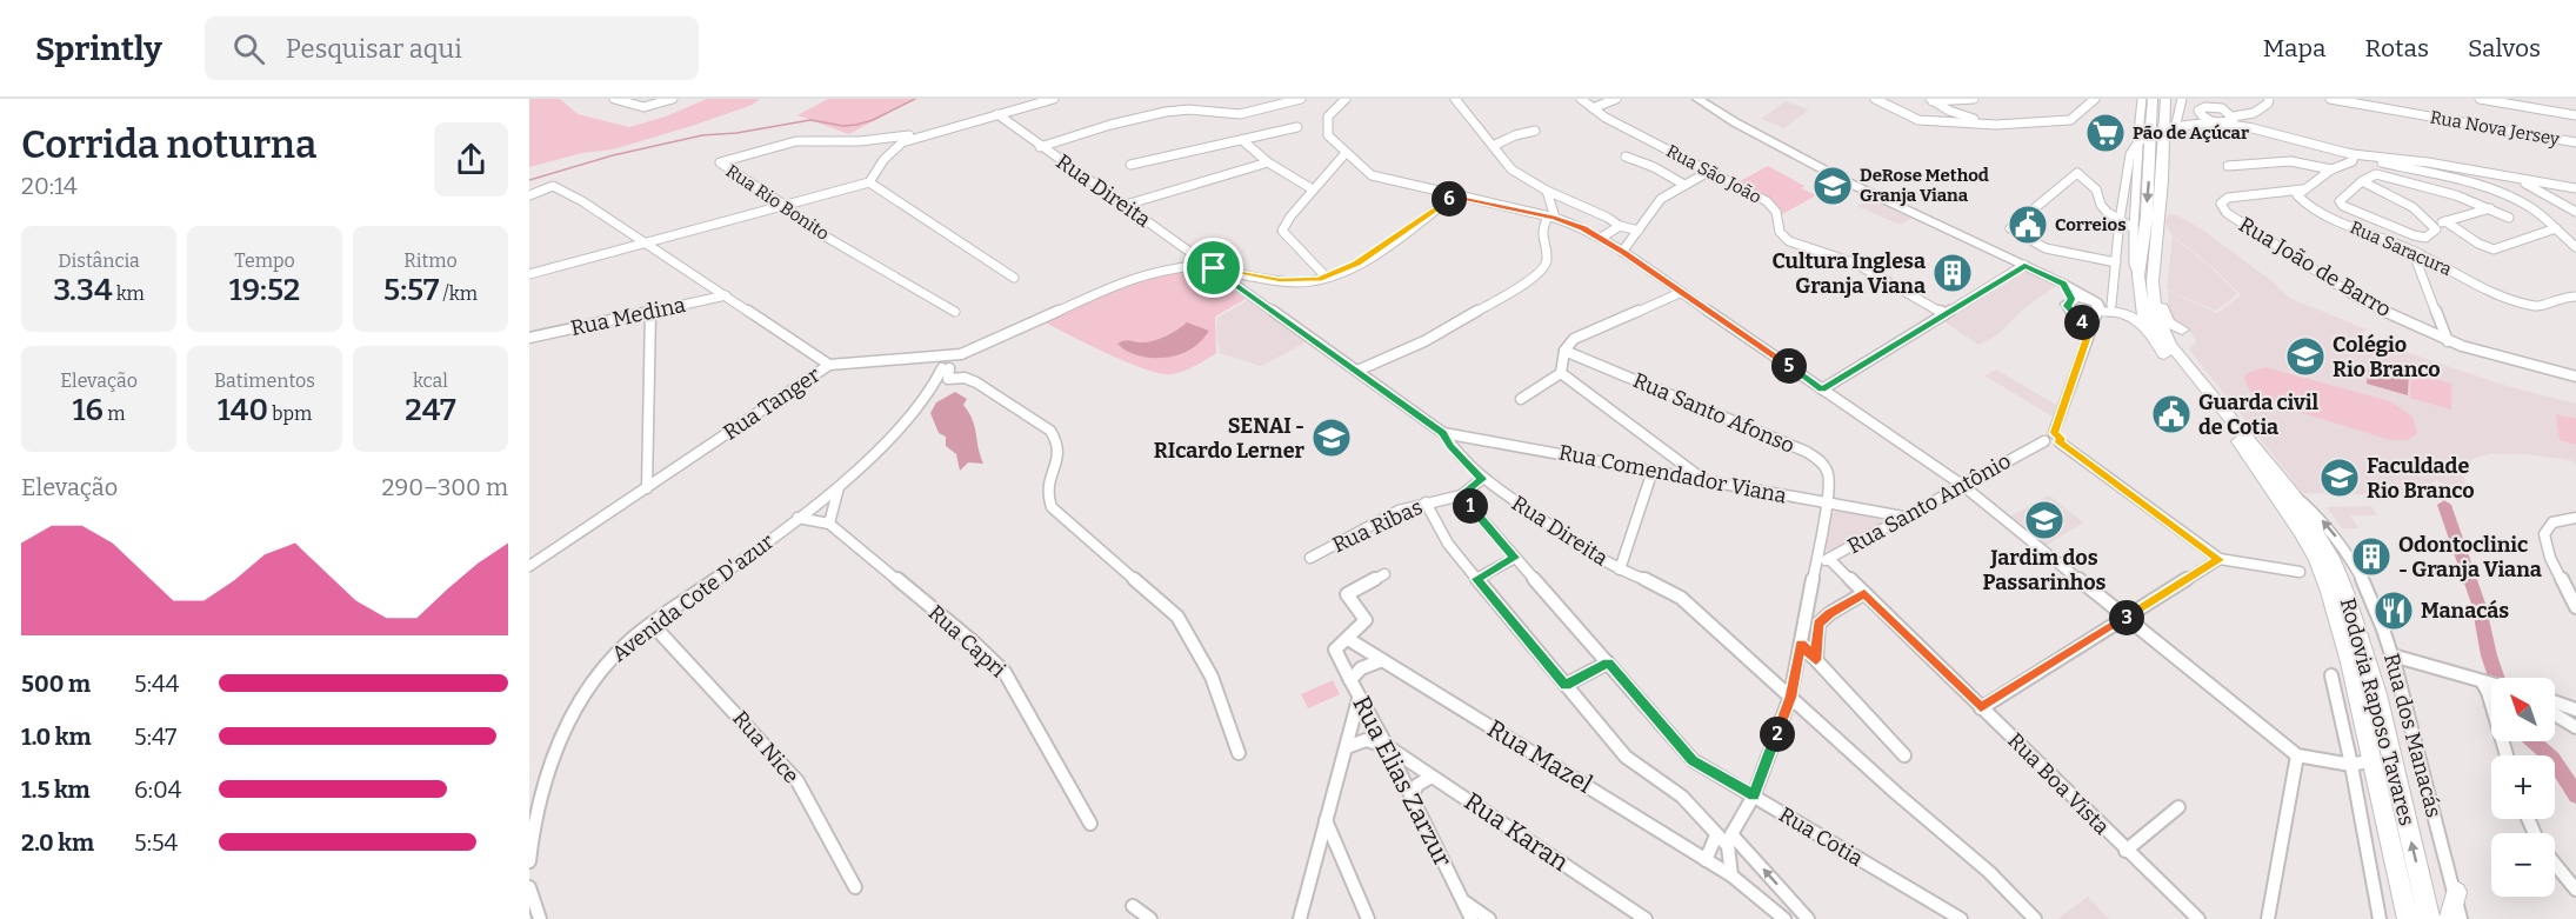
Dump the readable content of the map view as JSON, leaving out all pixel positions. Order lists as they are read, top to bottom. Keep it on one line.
{"streets":{"highway":["Rodovia Raposo Tavares"],"street":["Rua Nova Jersey","Rua São João","Rua Direita","Rua Rio Bonito","Rua Saracura","Rua João de Barro","Rua Medina","Rua Tanger","Rua Santo Afonso","Rua Comendador Viana","Rua Santo Antônio","Rua Ribas","Avenida Cote D'azur","Rua Capri","Rua dos Manacás","Rua Nice","Rua Mazel","Rua Elias Zarzur","Rua Boa Vista","Rua Karan","Rua Cotia"]},"crossings":[["Rua Direita","Rua Comendador Viana"],["Rua Direita","Rua Ribas"],["Rua Saracura","Rua João de Barro"],["Rua Medina","Rua Tanger"],["Rua Santo Afonso","Rua Comendador Viana"],["Rua Comendador Viana","Rua Santo Antônio"],["Rua Santo Antônio","Rua Boa Vista"],["Rua Ribas","Rua Cotia"],["Avenida Cote D'azur","Rua Nice"],["Rodovia Raposo Tavares","Rua dos Manacás"],["Rua Mazel","Rua Elias Zarzur"],["Rua Elias Zarzur","Rua Karan"]],"one_way":["Rua dos Manacás"],"places":{"supermarket":["Pão de Açúcar"],"school or university":["DeRose Method Granja Viana","Colégio Rio Branco","SENAI - RIcardo Lerner","Faculdade Rio Branco","Jardim dos Passarinhos"],"public building":["Correios","Guarda civil de Cotia"],"building":["Cultura Inglesa Granja Viana","Odontoclinic - Granja Viana"],"restaurant":["Manacás"]},"north":"top left","page":{"header":"Sprintly","search":"Pesquisar aqui","nav":["Mapa","Rotas","Salvos"],"heading":["Corrida noturna","20:14"],"pins":["6","4","5","1","3","2"],"stats":[["Distância","3.34 km"],["Tempo","19:52"],["Ritmo","5:57 /km"],["Elevação","16 m"],["Batimentos","140 bpm"],["kcal","247"]],"chart":["Elevação","290–300 m"],"list":[{"name":"500 m","note":"5:44"},{"name":"1.0 km","note":"5:47"},{"name":"1.5 km","note":"6:04"},{"name":"2.0 km","note":"5:54"}],"map_buttons":["+","−"]}}
